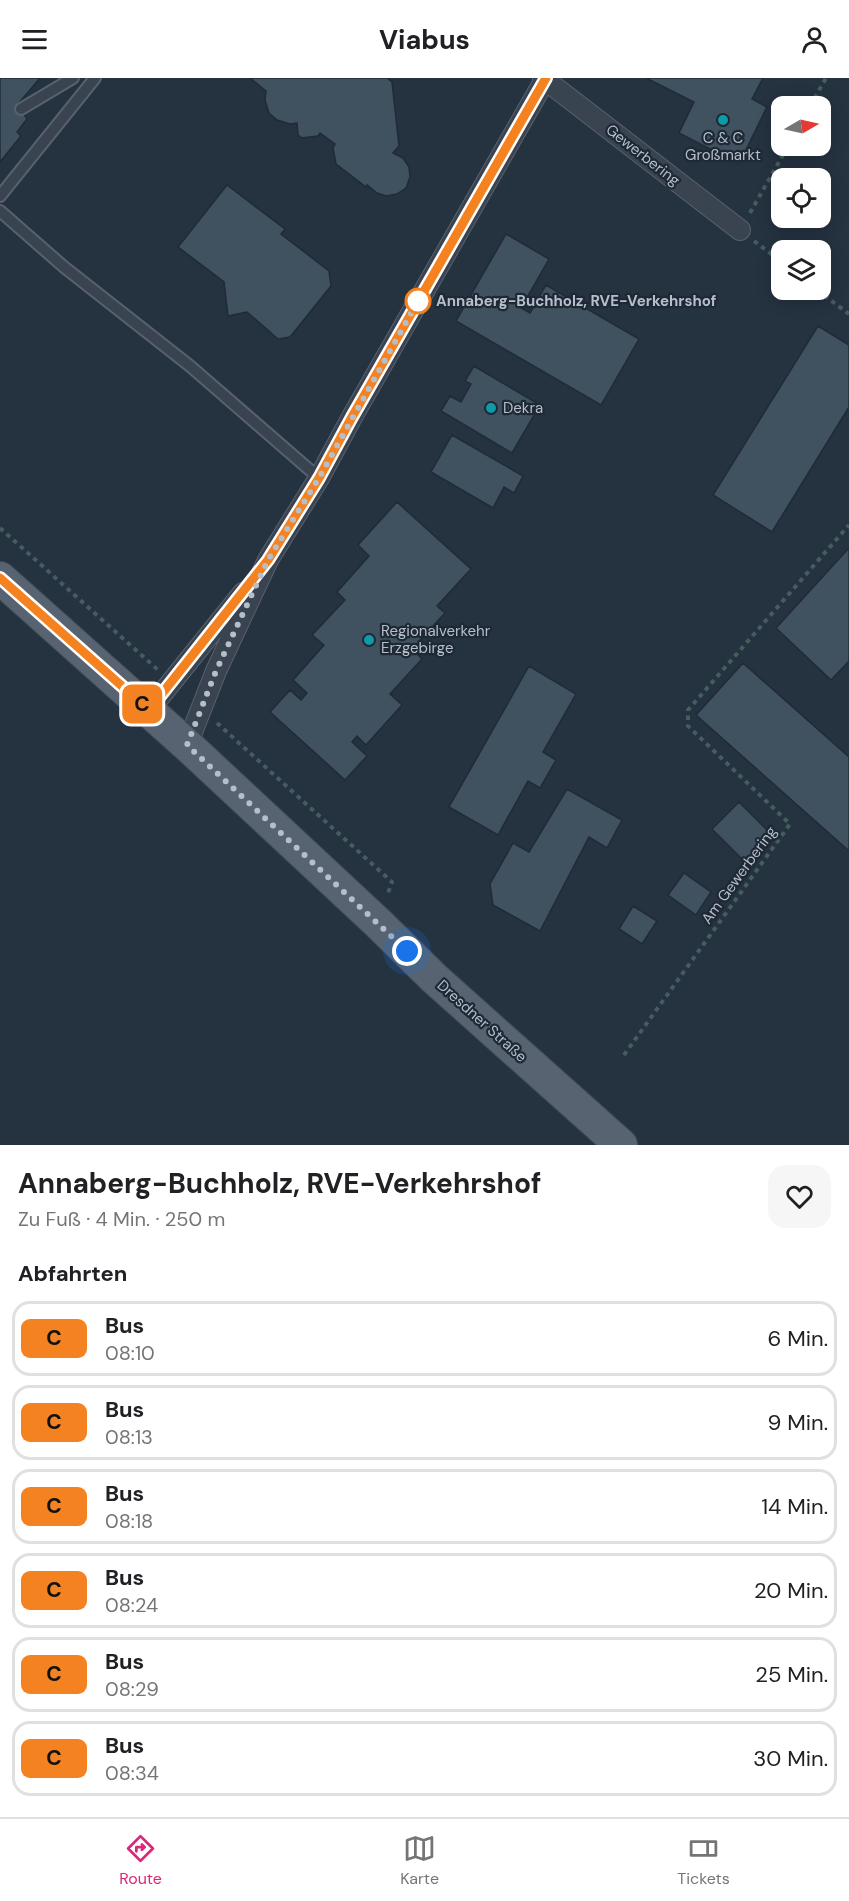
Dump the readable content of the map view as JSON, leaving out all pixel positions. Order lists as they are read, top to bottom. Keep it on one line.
{"streets":{"main road":["Dresdner Straße"],"street":["Gewerbering"],"path":["Am Gewerbering"]},"crossings":[["Gewerbering","Dresdner Straße"]],"places":["C & C Großmarkt","Annaberg-Buchholz, RVE-Verkehrshof","Dekra","Regionalverkehr Erzgebirge"],"lines":["bus line C"],"north":"right","page":{"header":"Viabus","on_map":"C","heading":[["Annaberg-Buchholz, RVE-Verkehrshof","Zu Fuß · 4 Min. · 250 m"],"Abfahrten"],"list":[{"mark":"C","name":"Bus","note":"08:10","value":"6 Min."},{"mark":"C","name":"Bus","note":"08:13","value":"9 Min."},{"mark":"C","name":"Bus","note":"08:18","value":"14 Min."},{"mark":"C","name":"Bus","note":"08:24","value":"20 Min."},{"mark":"C","name":"Bus","note":"08:29","value":"25 Min."},{"mark":"C","name":"Bus","note":"08:34","value":"30 Min."}],"tabs":["Route","Karte","Tickets"]}}
